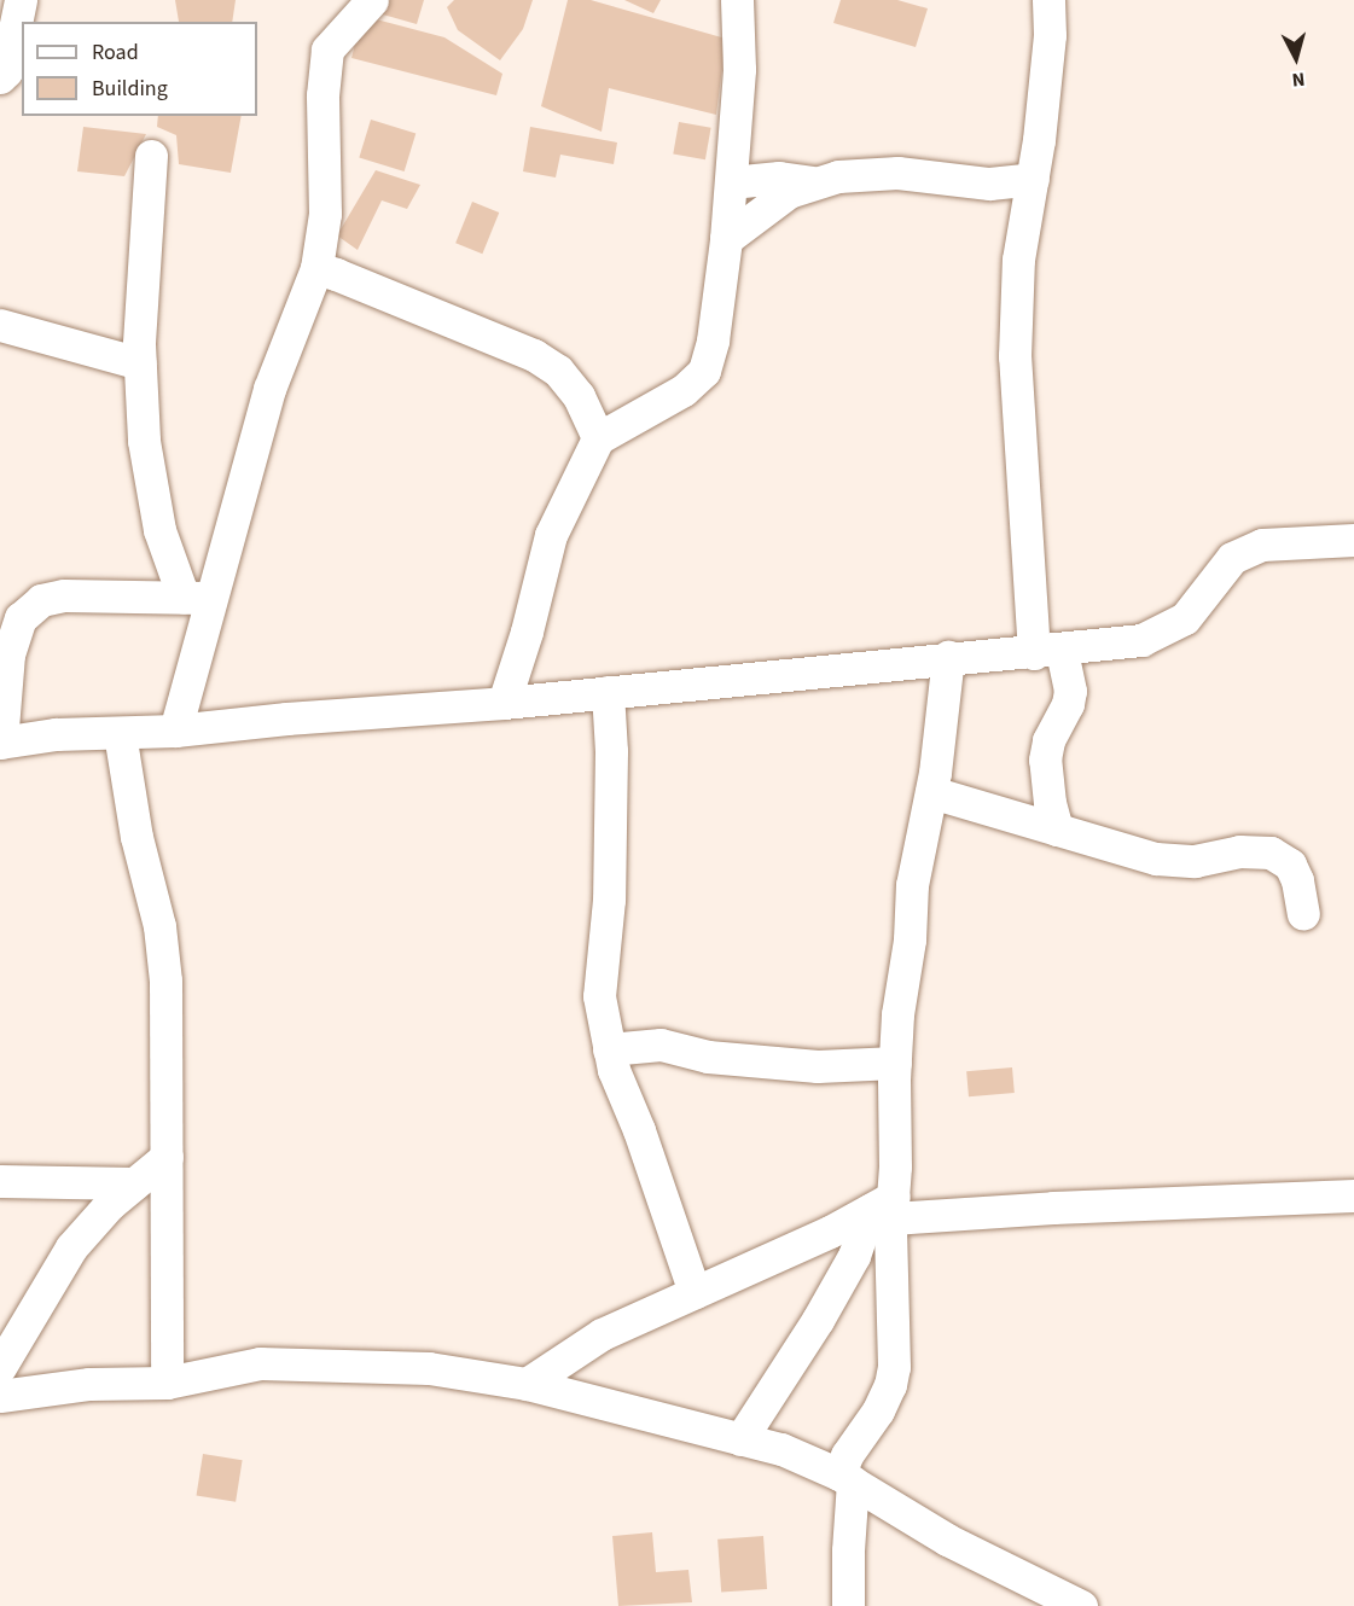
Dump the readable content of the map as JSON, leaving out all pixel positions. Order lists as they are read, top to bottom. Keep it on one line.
{"legend":["Road","Building"],"north":"bottom"}
